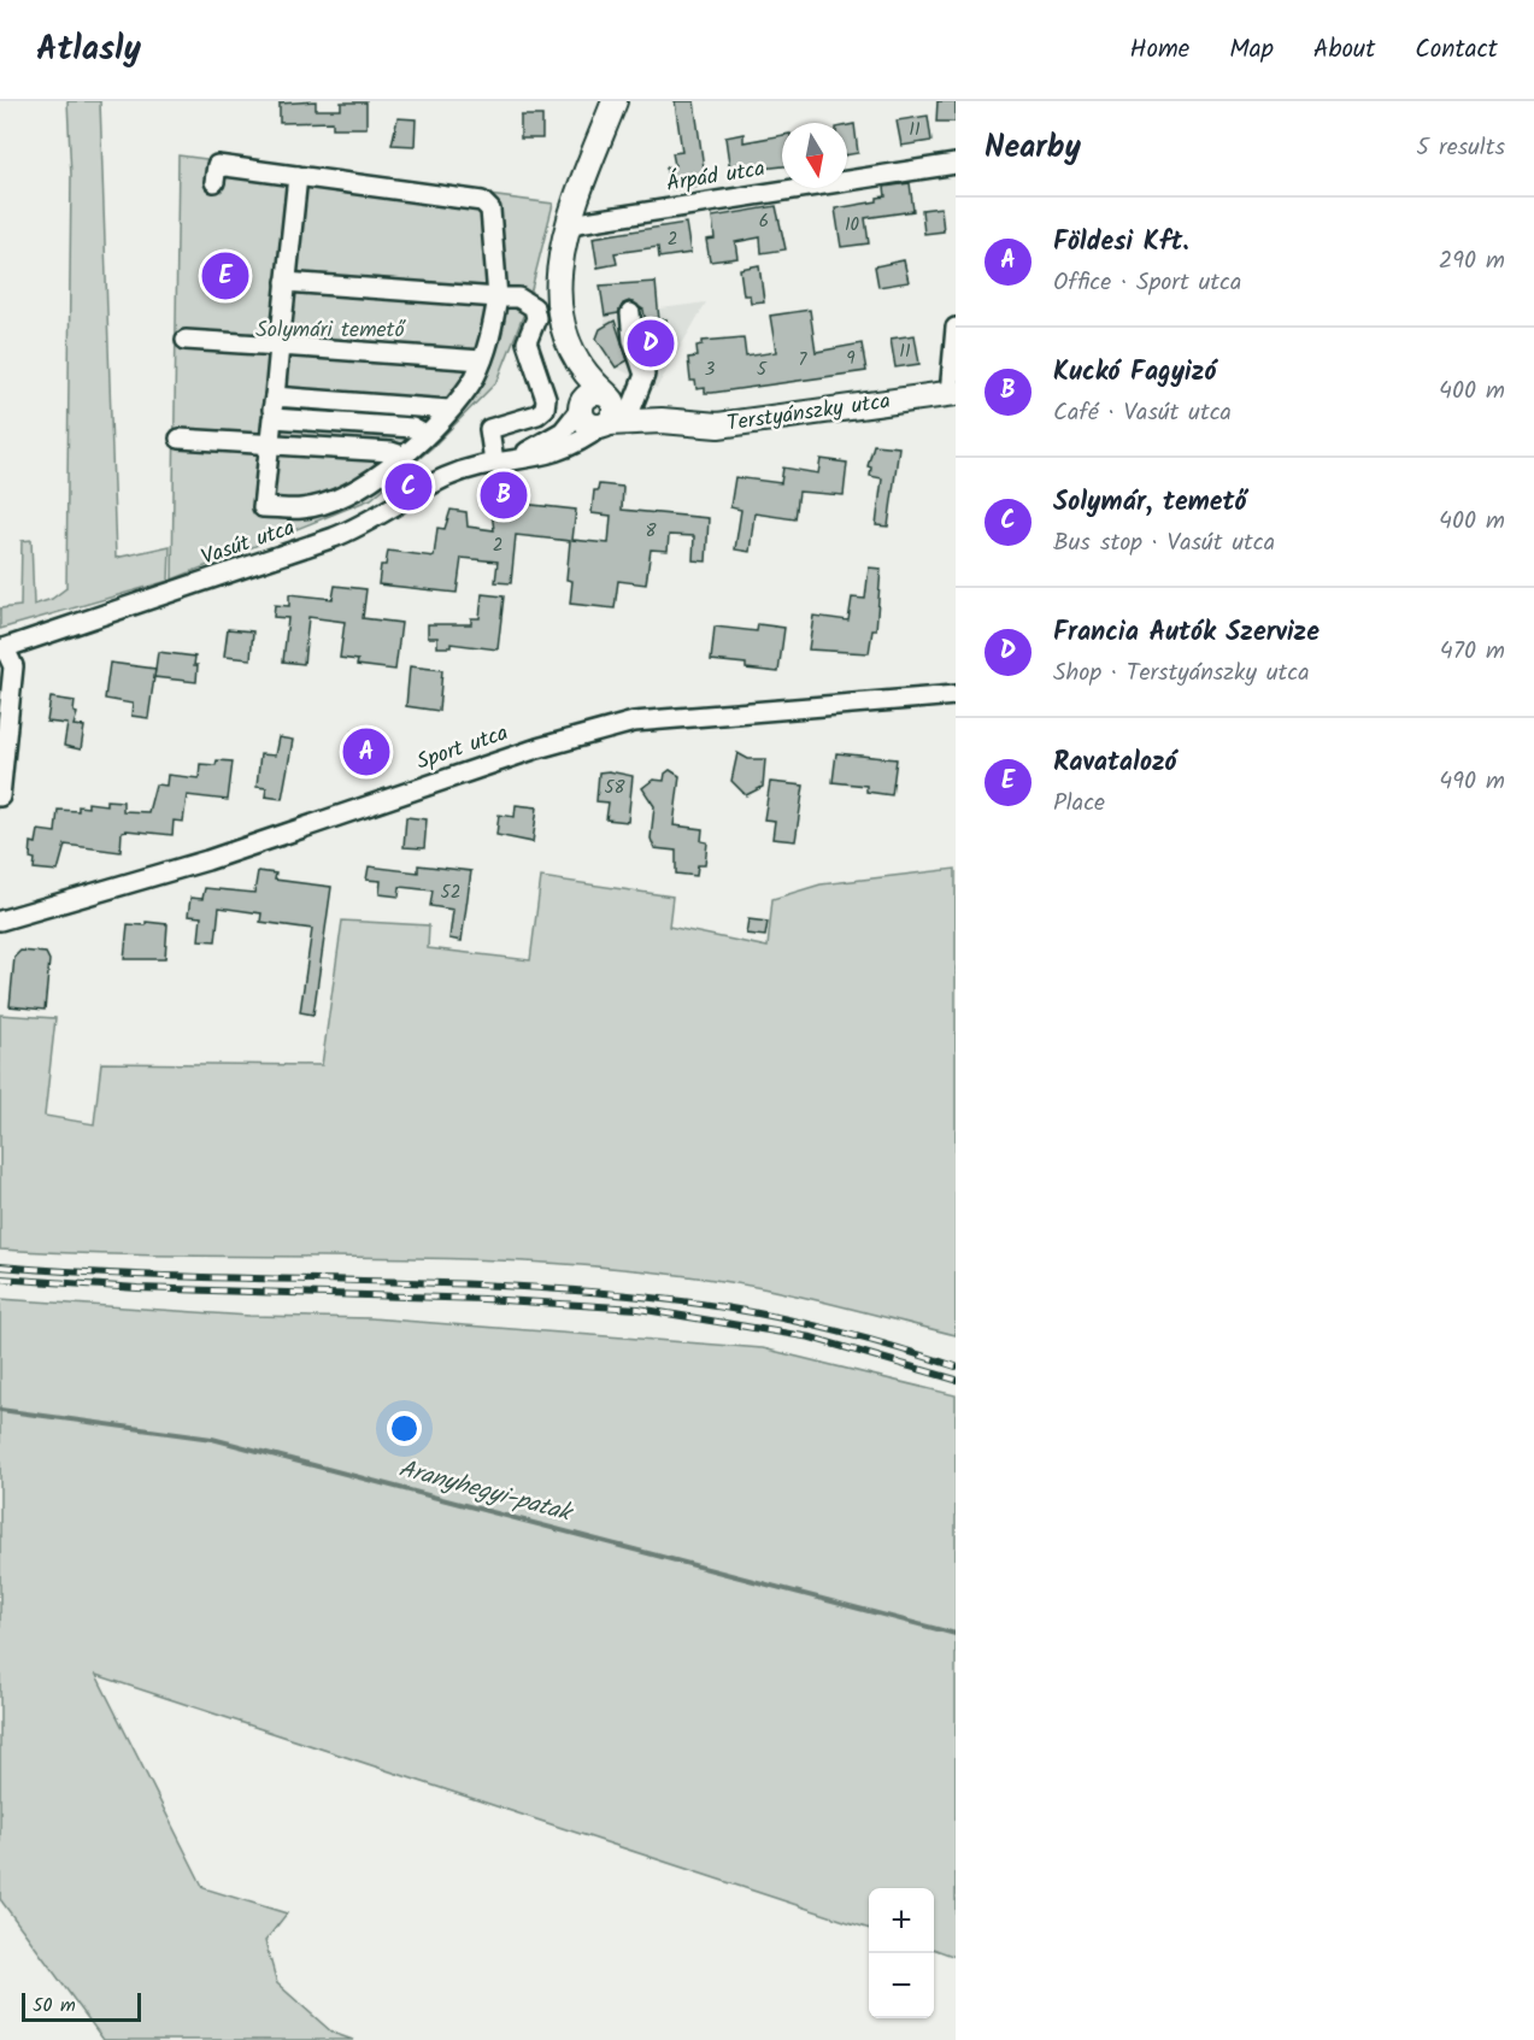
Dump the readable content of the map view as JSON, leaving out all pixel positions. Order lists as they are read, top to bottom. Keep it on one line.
{"streets":{"main road":["Terstyánszky utca"],"street":["Árpád utca","Vasút utca","Sport utca"]},"crossings":[["Terstyánszky utca","Vasút utca"]],"water":["Aranyhegyi-patak"],"parks":["Solymári temető"],"house_numbers":["11","6","10","2","11","9","7","3","5","8","2","58","52"],"scale_bar":"50 m","north":"bottom","page":{"header":"Atlasly","nav":["Home","Map","About","Contact"],"heading":["Nearby","5 results"],"list":[{"mark":"A","name":"Földesi Kft.","note":"Office · Sport utca","value":"290 m"},{"mark":"B","name":"Kuckó Fagyizó","note":"Café · Vasút utca","value":"400 m"},{"mark":"C","name":"Solymár, temető","note":"Bus stop · Vasút utca","value":"400 m"},{"mark":"D","name":"Francia Autók Szervize","note":"Shop · Terstyánszky utca","value":"470 m"},{"mark":"E","name":"Ravatalozó","note":"Place","value":"490 m"}],"pins":["E","D","C","B","A"],"map_buttons":["+","−"],"scale":"50 m"}}
